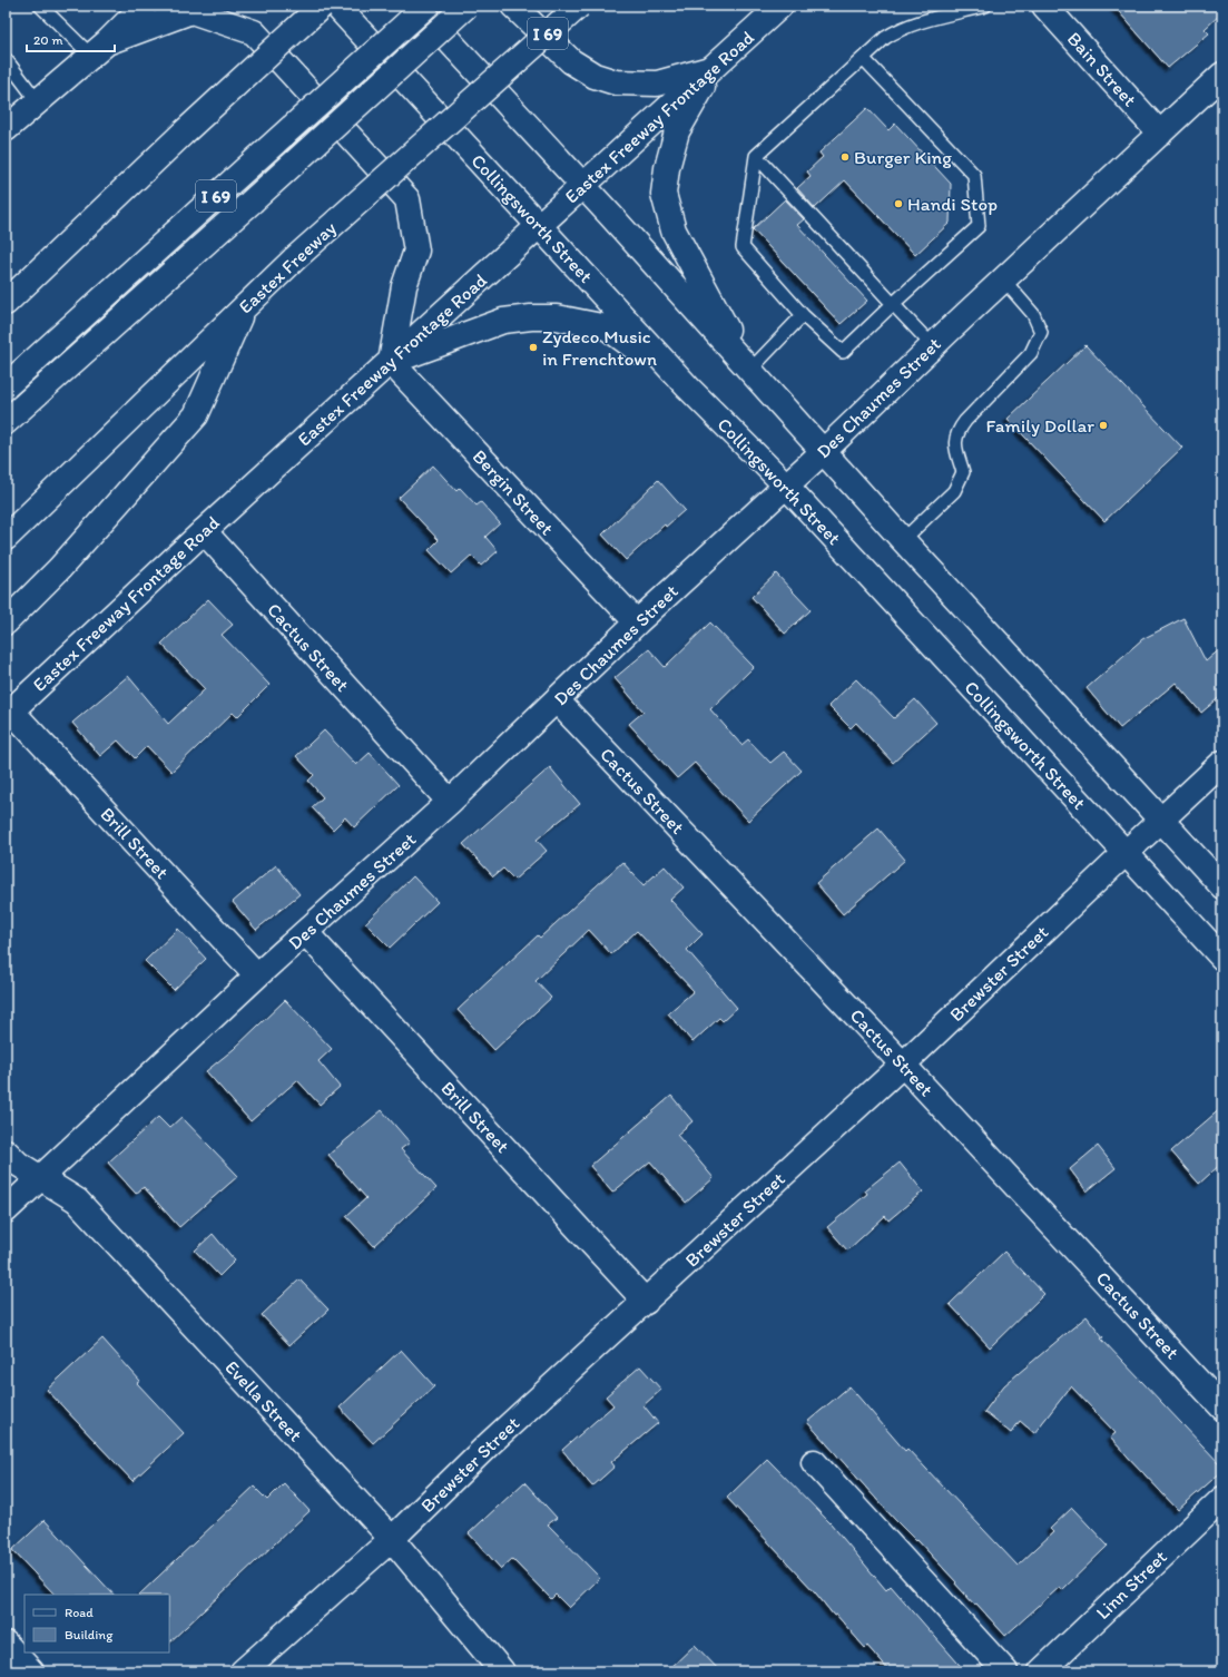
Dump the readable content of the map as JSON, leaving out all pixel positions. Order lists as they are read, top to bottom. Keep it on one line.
{"streets":{"main road":["I 69","Bain Street","Eastex Freeway Frontage Road","Collingsworth Street","Eastex Freeway","Des Chaumes Street","Bergin Street","Cactus Street","Brill Street","Brewster Street","Evella Street","Linn Street"]},"crossings":[["Bain Street","Des Chaumes Street"],["Eastex Freeway Frontage Road","Collingsworth Street"],["Eastex Freeway Frontage Road","Bergin Street"],["Eastex Freeway Frontage Road","Cactus Street"],["Eastex Freeway Frontage Road","Brill Street"],["Collingsworth Street","Des Chaumes Street"],["Collingsworth Street","Brewster Street"],["Des Chaumes Street","Bergin Street"],["Des Chaumes Street","Cactus Street"],["Des Chaumes Street","Brill Street"],["Des Chaumes Street","Evella Street"],["Cactus Street","Brewster Street"],["Brill Street","Brewster Street"],["Brewster Street","Evella Street"]],"places":["Burger King","Handi Stop","Zydeco Music in Frenchtown","Family Dollar"],"legend":["Road","Building"],"scale_bar":"20 m"}
